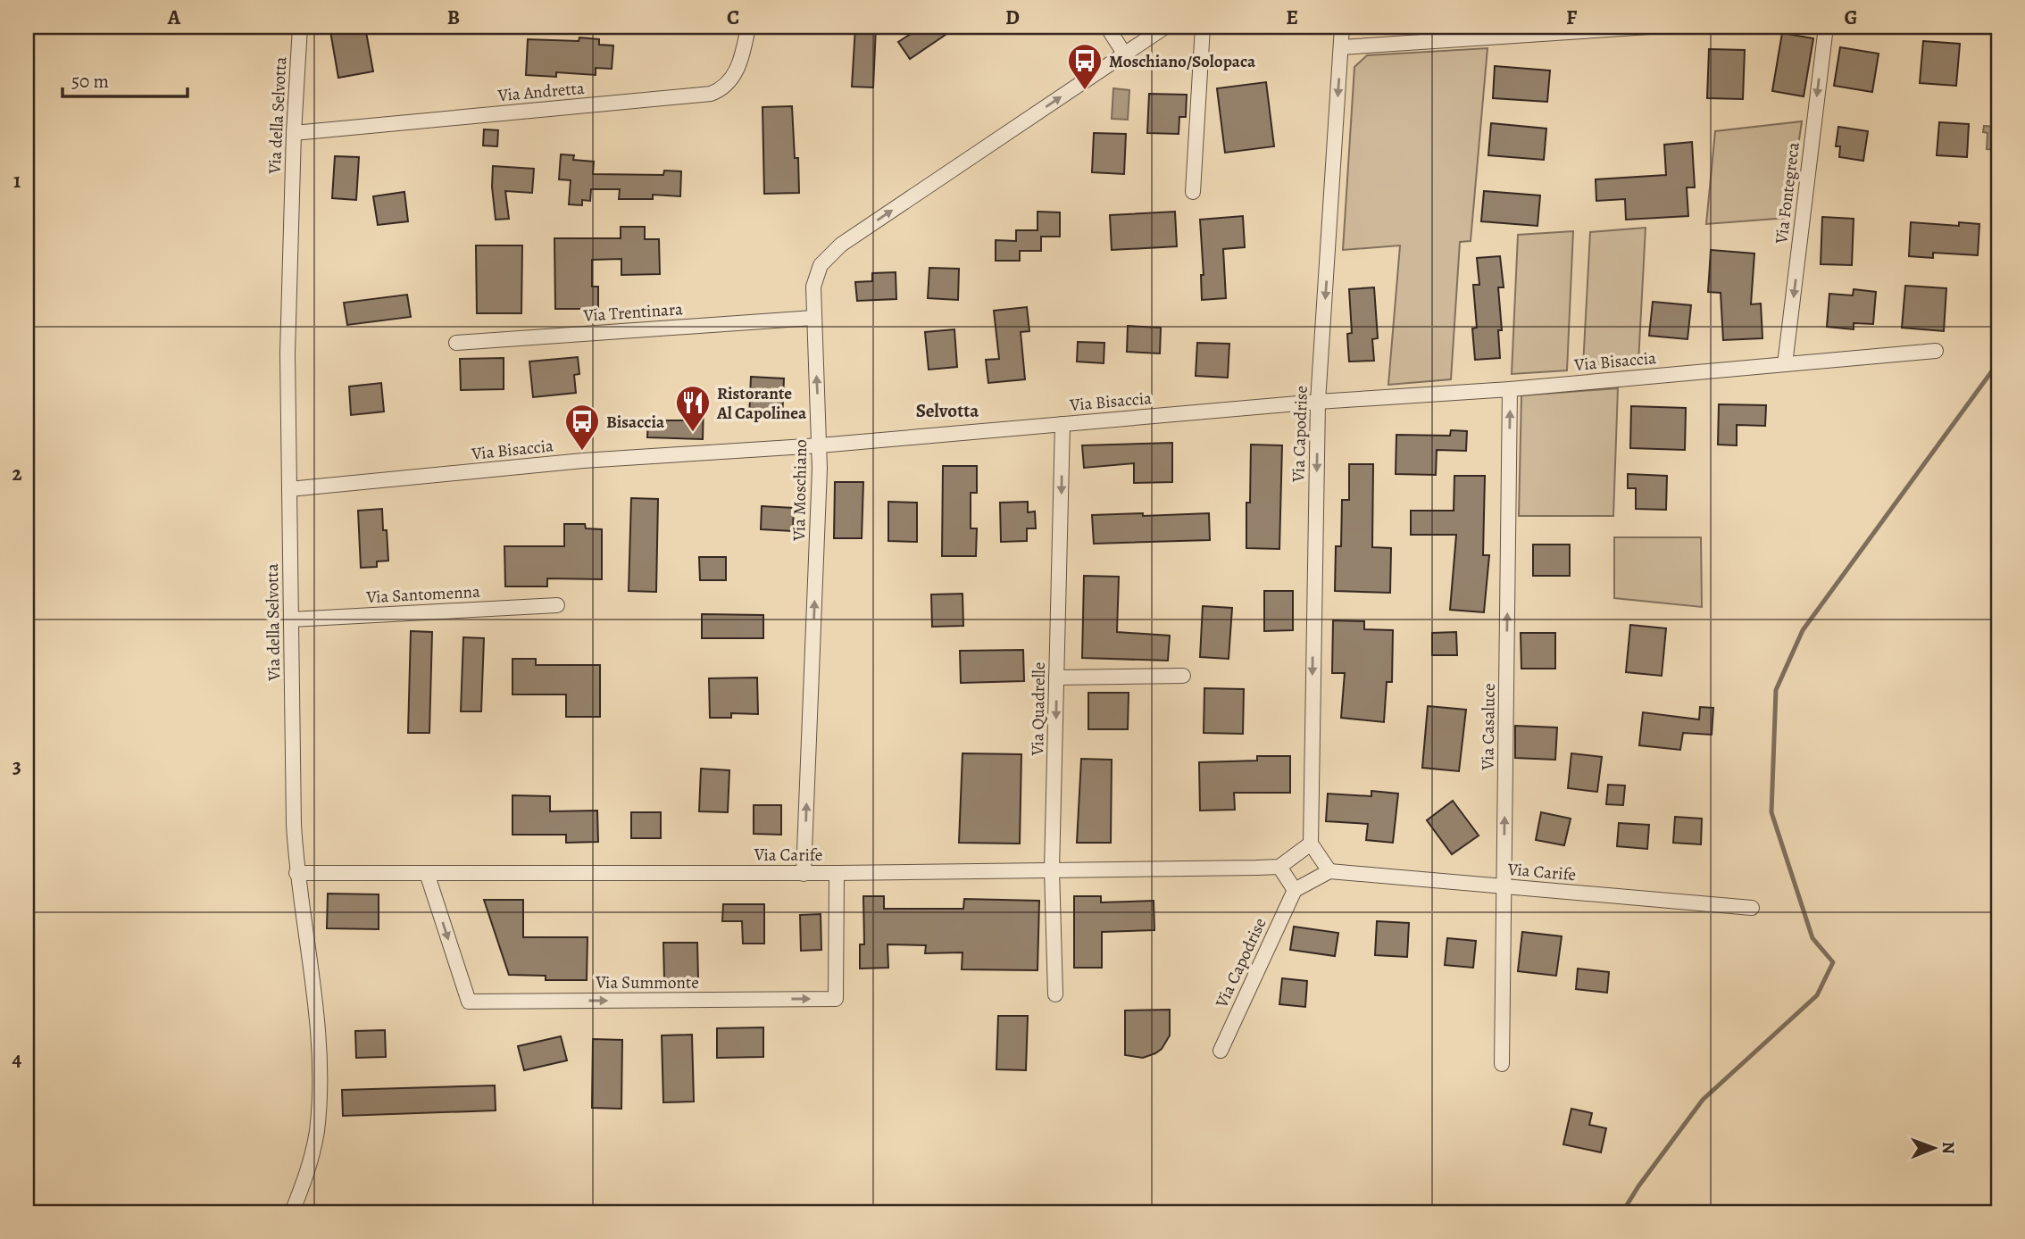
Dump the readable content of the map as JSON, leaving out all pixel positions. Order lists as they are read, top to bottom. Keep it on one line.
{"streets":{"street":["Via Andretta","Via della Selvotta","Via Fontegreca","Via Trentinara","Via Bisaccia","Via Capodrise","Via Moschiano","Via Santomenna","Via Quadrelle","Via Casaluce","Via Carife","Via Summonte"]},"crossings":[["Via Andretta","Via della Selvotta"],["Via della Selvotta","Via Bisaccia"],["Via della Selvotta","Via Santomenna"],["Via della Selvotta","Via Carife"],["Via Fontegreca","Via Bisaccia"],["Via Trentinara","Via Moschiano"],["Via Bisaccia","Via Capodrise"],["Via Bisaccia","Via Moschiano"],["Via Bisaccia","Via Quadrelle"],["Via Bisaccia","Via Casaluce"],["Via Moschiano","Via Carife"],["Via Quadrelle","Via Carife"],["Via Casaluce","Via Carife"],["Via Carife","Via Summonte"]],"one_way":["Via Fontegreca","Via Capodrise","Via Moschiano","Via Quadrelle","Via Casaluce"],"districts":["Selvotta"],"places":{"bus stop":["Moschiano/Solopaca","Bisaccia"],"restaurant":["Ristorante Al Capolinea"]},"scale_bar":"50 m","north":"right","grid":{"columns":["A","B","C","D","E","F","G"],"rows":["1","2","3","4"]}}
